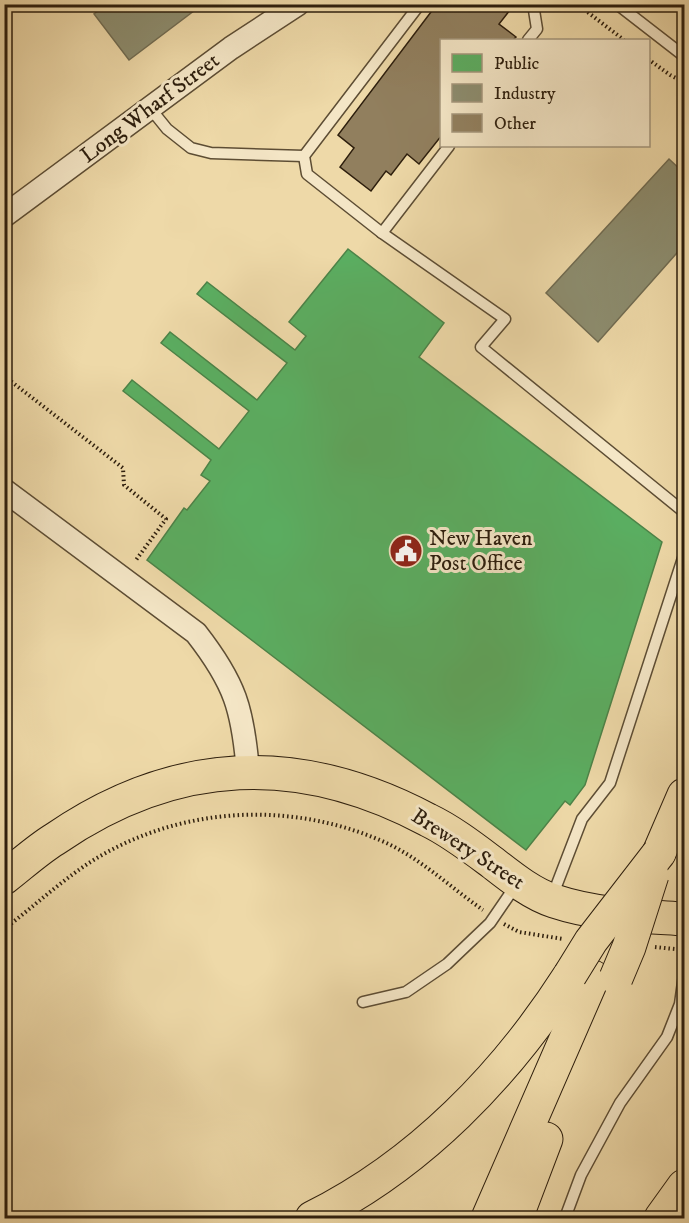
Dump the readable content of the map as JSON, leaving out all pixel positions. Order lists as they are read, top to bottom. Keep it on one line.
{"streets":{"main road":["Brewery Street"],"street":["Long Wharf Street"]},"places":{"public building":["New Haven Post Office"]},"legend":["Public","Industry","Other"]}
